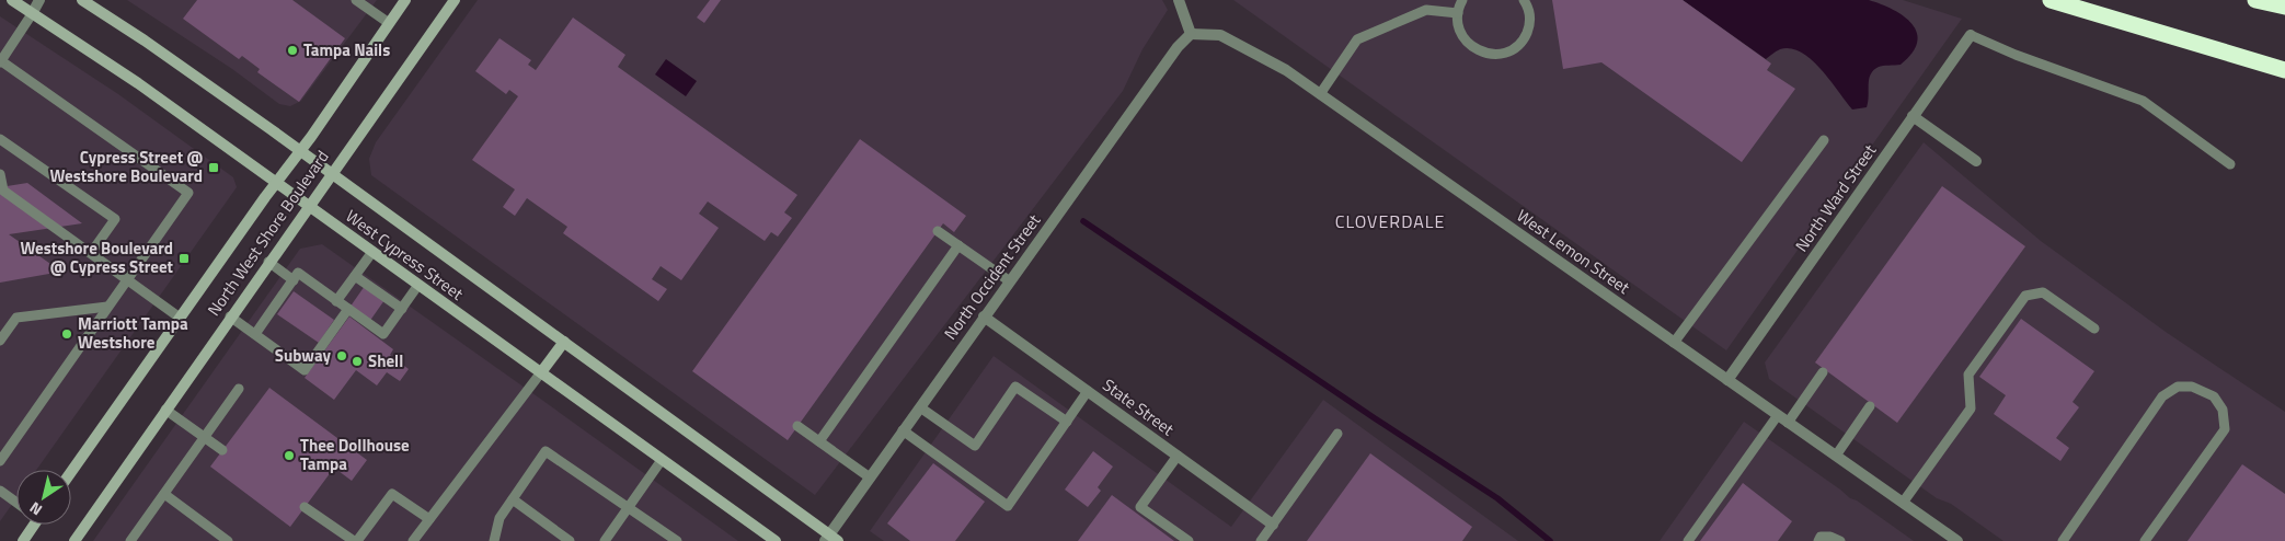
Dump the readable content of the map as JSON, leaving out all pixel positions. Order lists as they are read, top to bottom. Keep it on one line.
{"streets":{"street":["North Ward Street","North West Shore Boulevard","West Lemon Street","West Cypress Street","North Occident Street","State Street"]},"crossings":[["North Ward Street","West Lemon Street"],["North West Shore Boulevard","West Cypress Street"],["West Lemon Street","North Occident Street"],["West Cypress Street","North Occident Street"],["North Occident Street","State Street"]],"districts":["CLOVERDALE"],"places":{"other":["Tampa Nails","Marriott Tampa Westshore","Subway","Shell","Thee Dollhouse Tampa"],"transit":["Cypress Street @ Westshore Boulevard","Westshore Boulevard @ Cypress Street"]},"north":"bottom left"}
